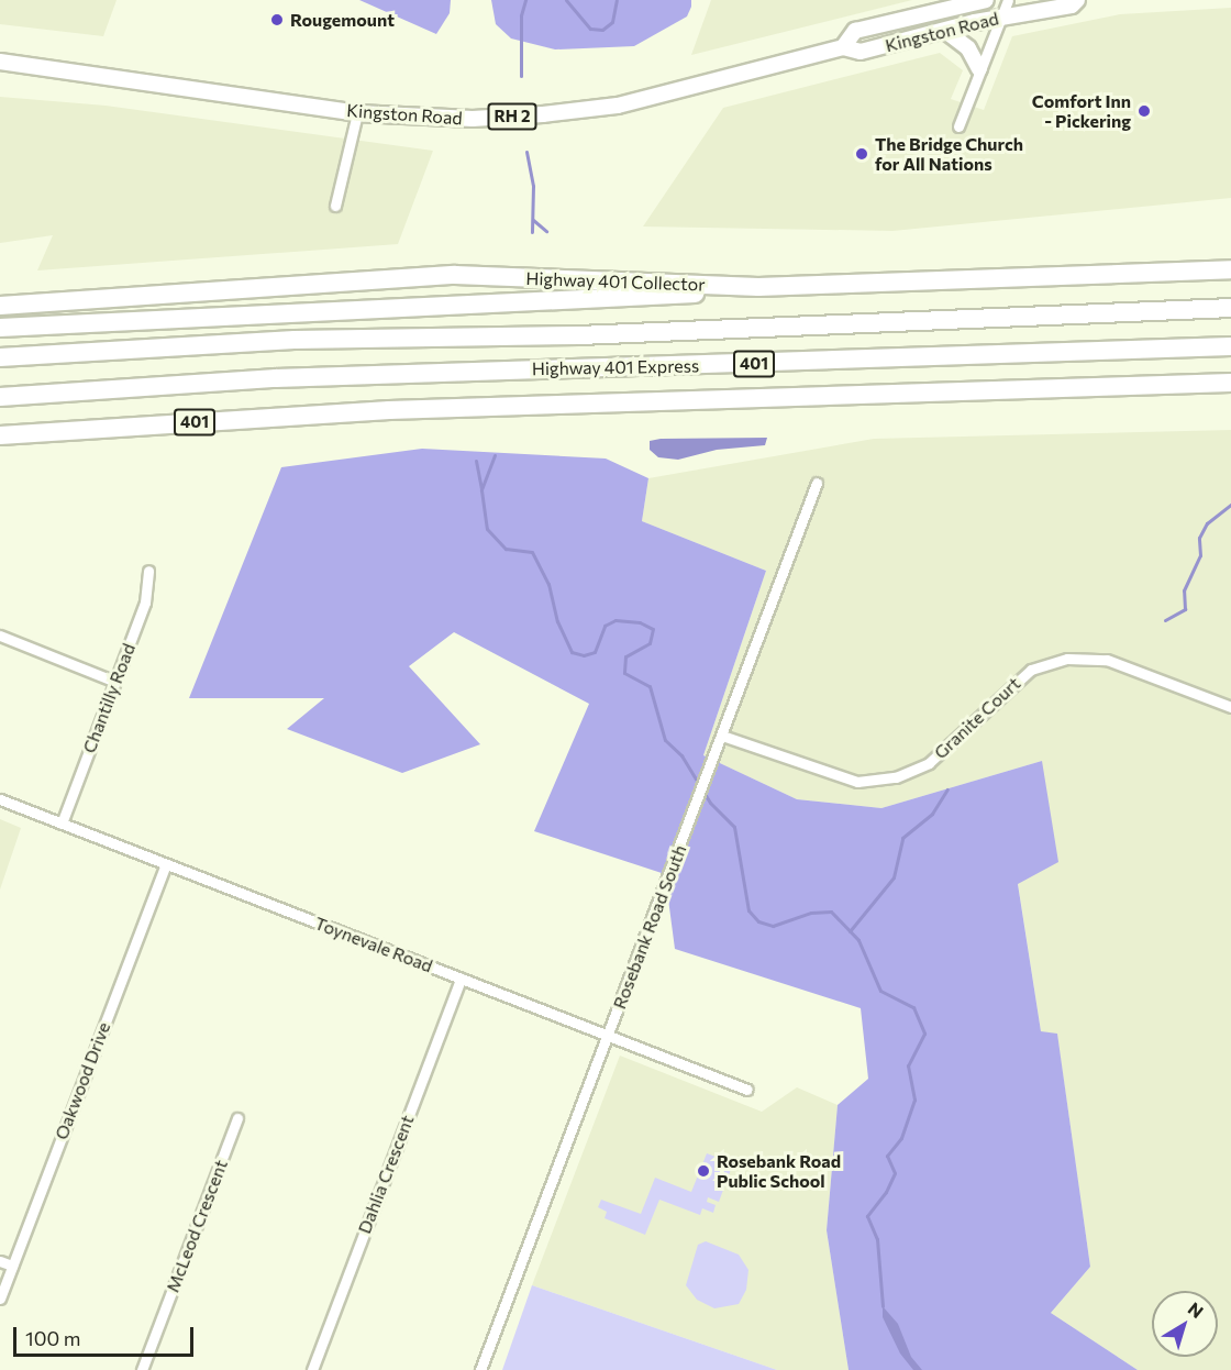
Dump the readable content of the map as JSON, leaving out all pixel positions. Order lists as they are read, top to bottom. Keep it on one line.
{"streets":{"highway":["Highway 401 Collector","401","Highway 401 Express"],"main road":["Kingston Road","RH 2"],"street":["Chantilly Road","Granite Court","Rosebank Road South","Toynevale Road","Oakwood Drive","Dahlia Crescent","McLeod Crescent"]},"crossings":[["Chantilly Road","Toynevale Road"],["Granite Court","Rosebank Road South"],["Rosebank Road South","Toynevale Road"],["Toynevale Road","Oakwood Drive"],["Toynevale Road","Dahlia Crescent"]],"places":["Rougemount","Comfort Inn - Pickering","The Bridge Church for All Nations","Rosebank Road Public School"],"scale_bar":"100 m","north":"top right"}
